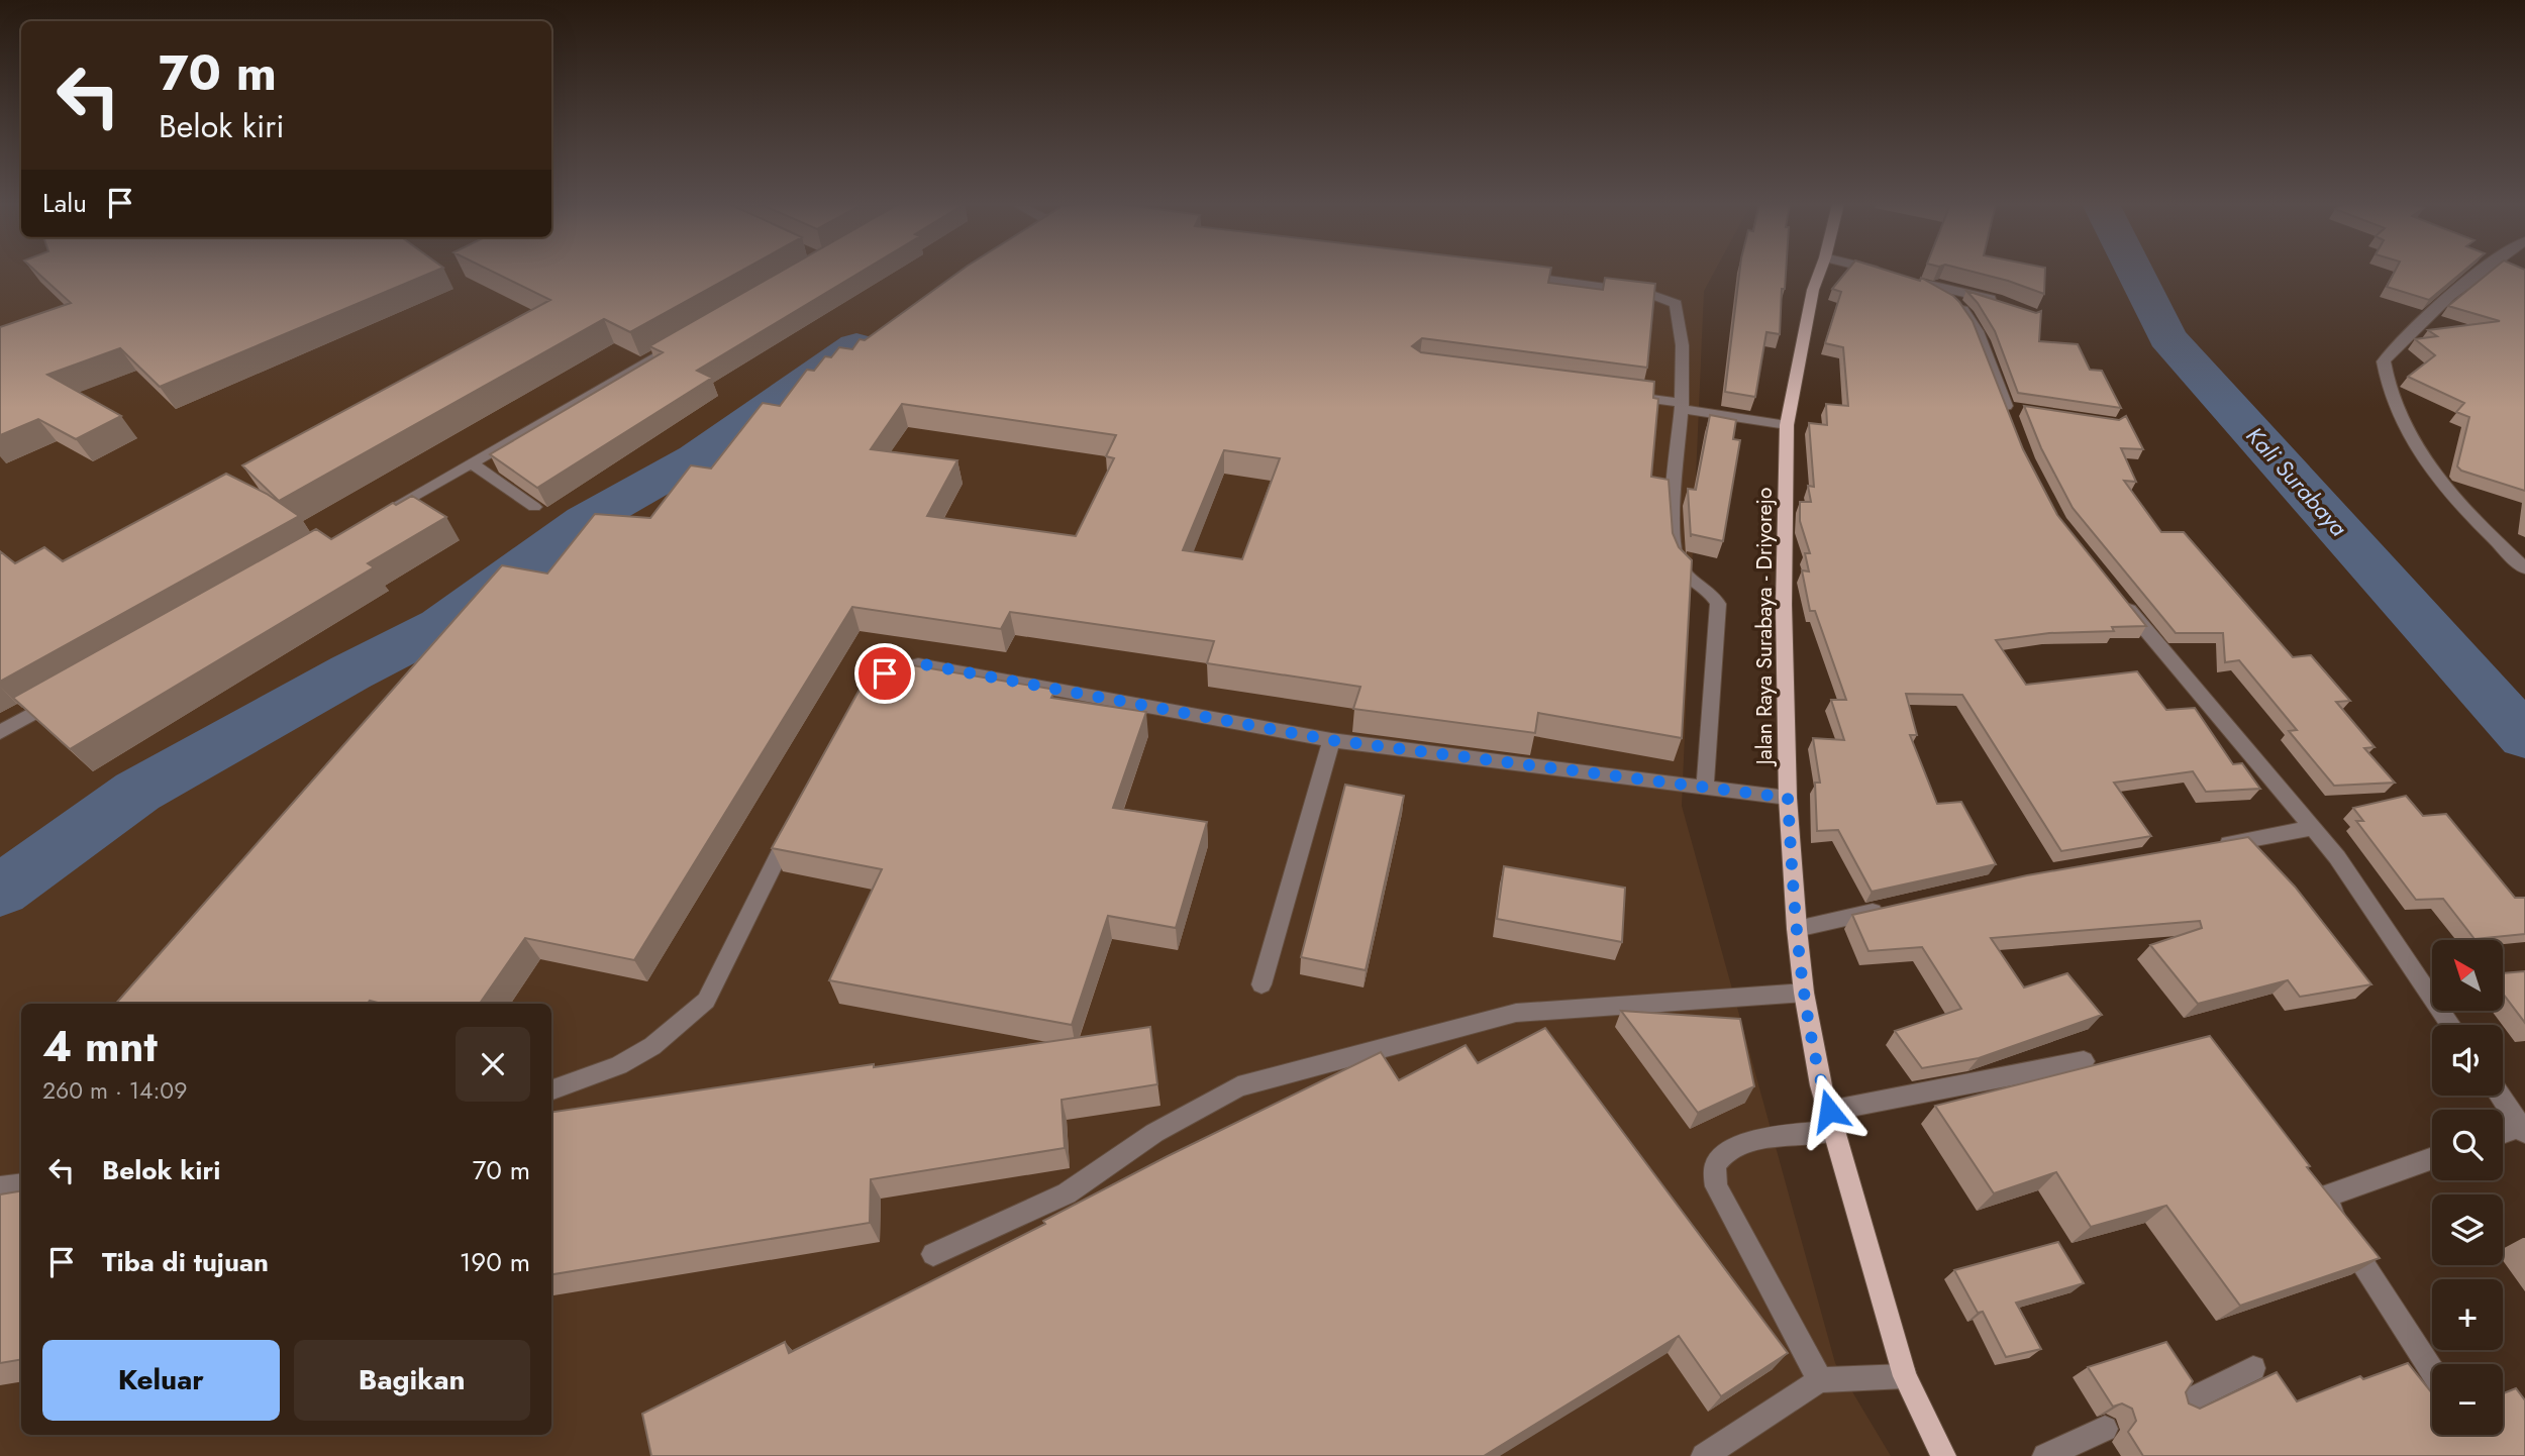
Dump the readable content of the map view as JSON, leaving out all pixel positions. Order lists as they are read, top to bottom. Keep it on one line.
{"streets":{"main road":["Jalan Raya Surabaya - Driyorejo"]},"water":["Kali Surabaya"],"north":"top left","page":{"turn":["70 m","Belok kiri"],"then":"Lalu","map_buttons":["+","−"],"heading":["4 mnt","260 m · 14:09"],"list":[{"name":"Belok kiri","value":"70 m"},{"name":"Tiba di tujuan","value":"190 m"}],"buttons":["Keluar","Bagikan"]}}
